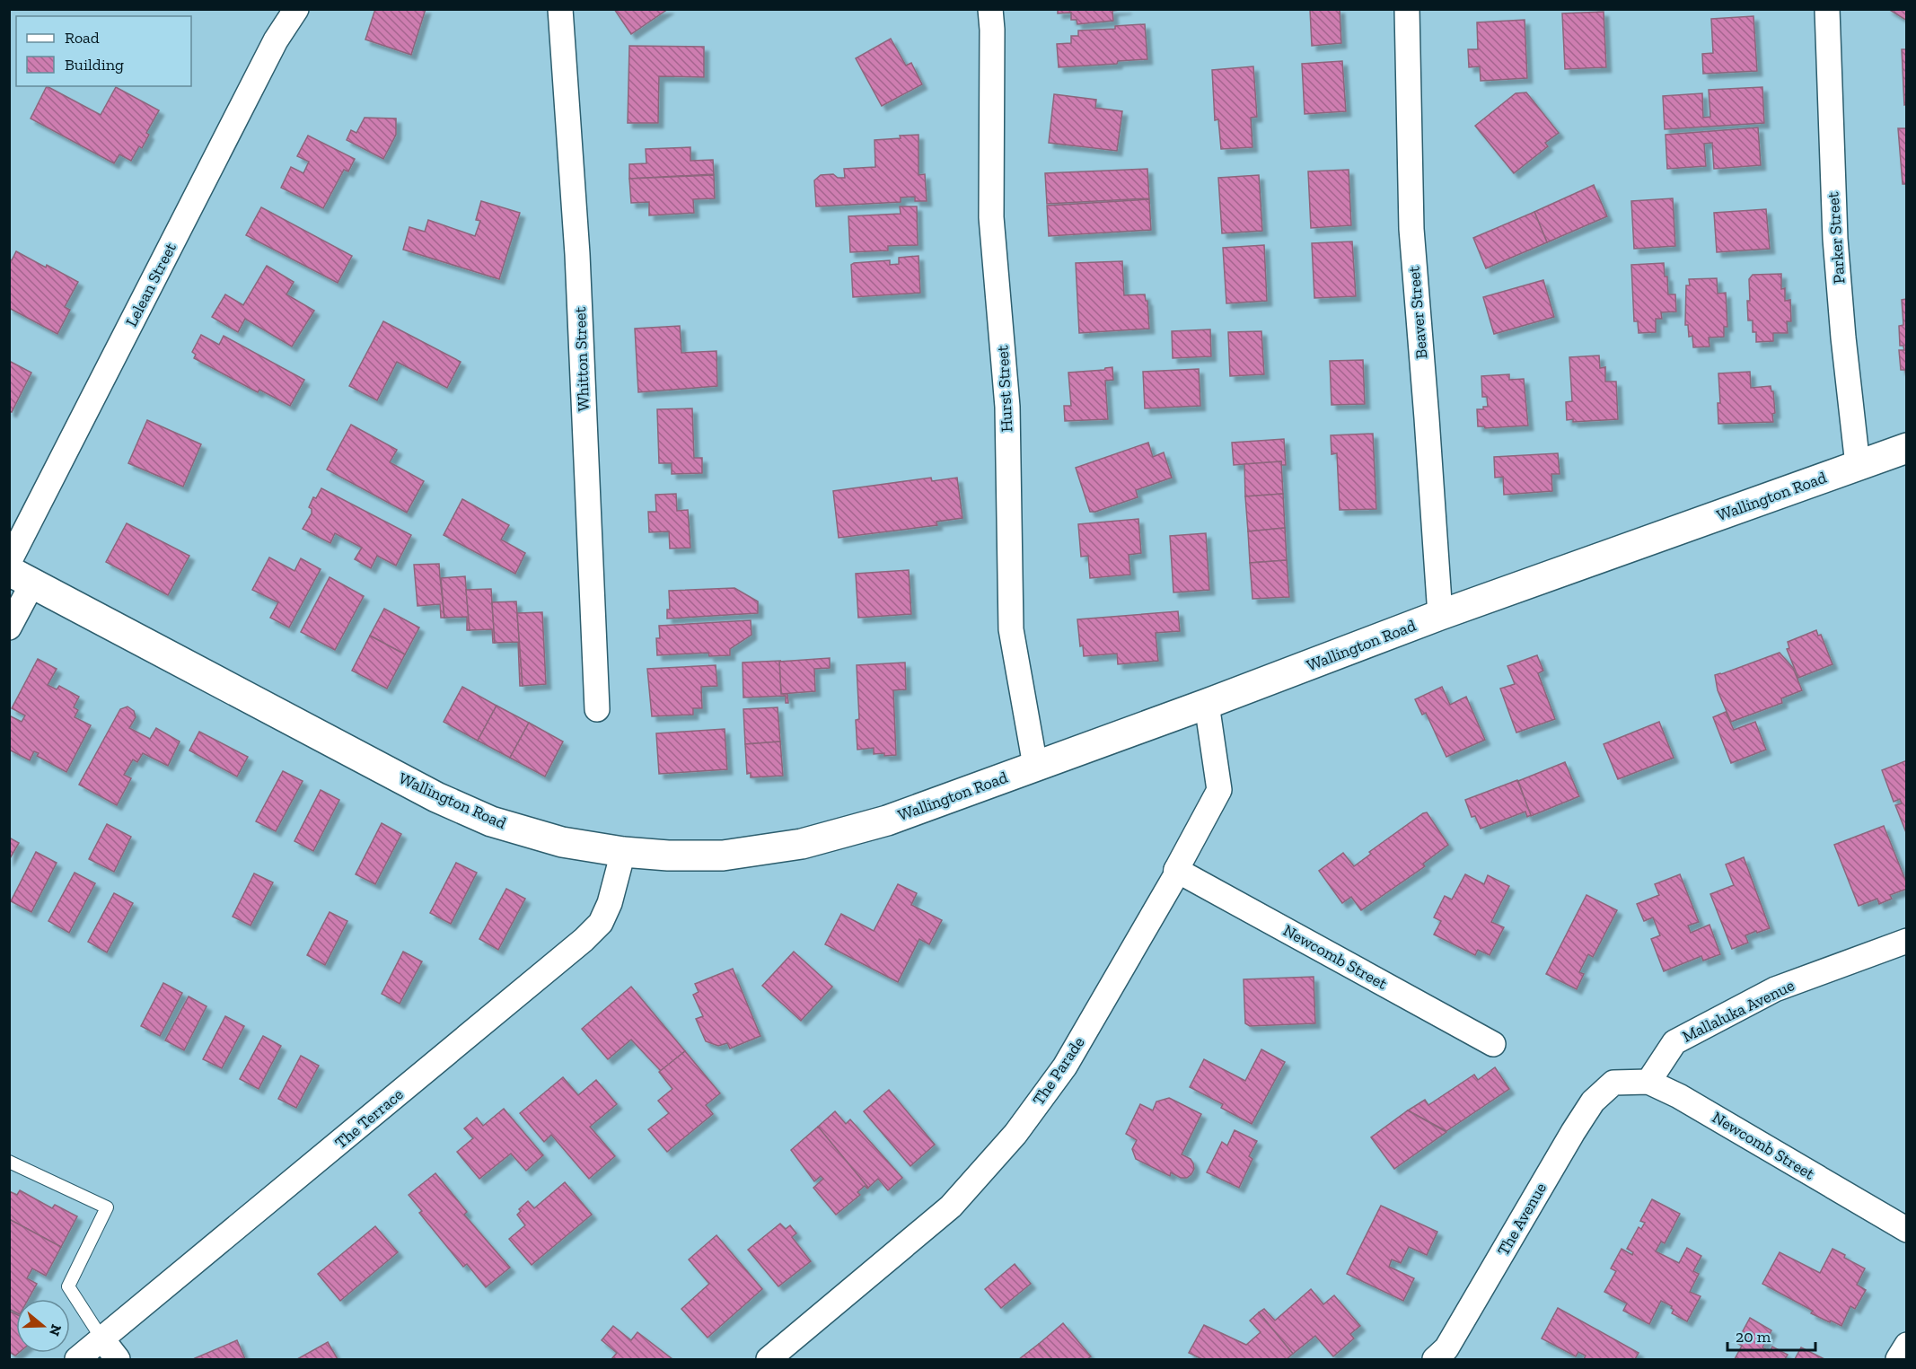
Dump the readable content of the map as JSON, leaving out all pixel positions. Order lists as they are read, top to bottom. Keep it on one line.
{"streets":{"street":["Parker Street","Lelean Street","Beaver Street","Whitton Street","Hurst Street","Wallington Road","Newcomb Street","Mallaluka Avenue","The Parade","The Terrace","The Avenue"]},"crossings":[["Parker Street","Wallington Road"],["Beaver Street","Wallington Road"],["Hurst Street","Wallington Road"],["Wallington Road","The Parade"],["Wallington Road","The Terrace"],["Newcomb Street","Mallaluka Avenue"],["Newcomb Street","The Parade"],["Newcomb Street","The Avenue"]],"legend":["Road","Building"],"scale_bar":"20 m","north":"right"}
